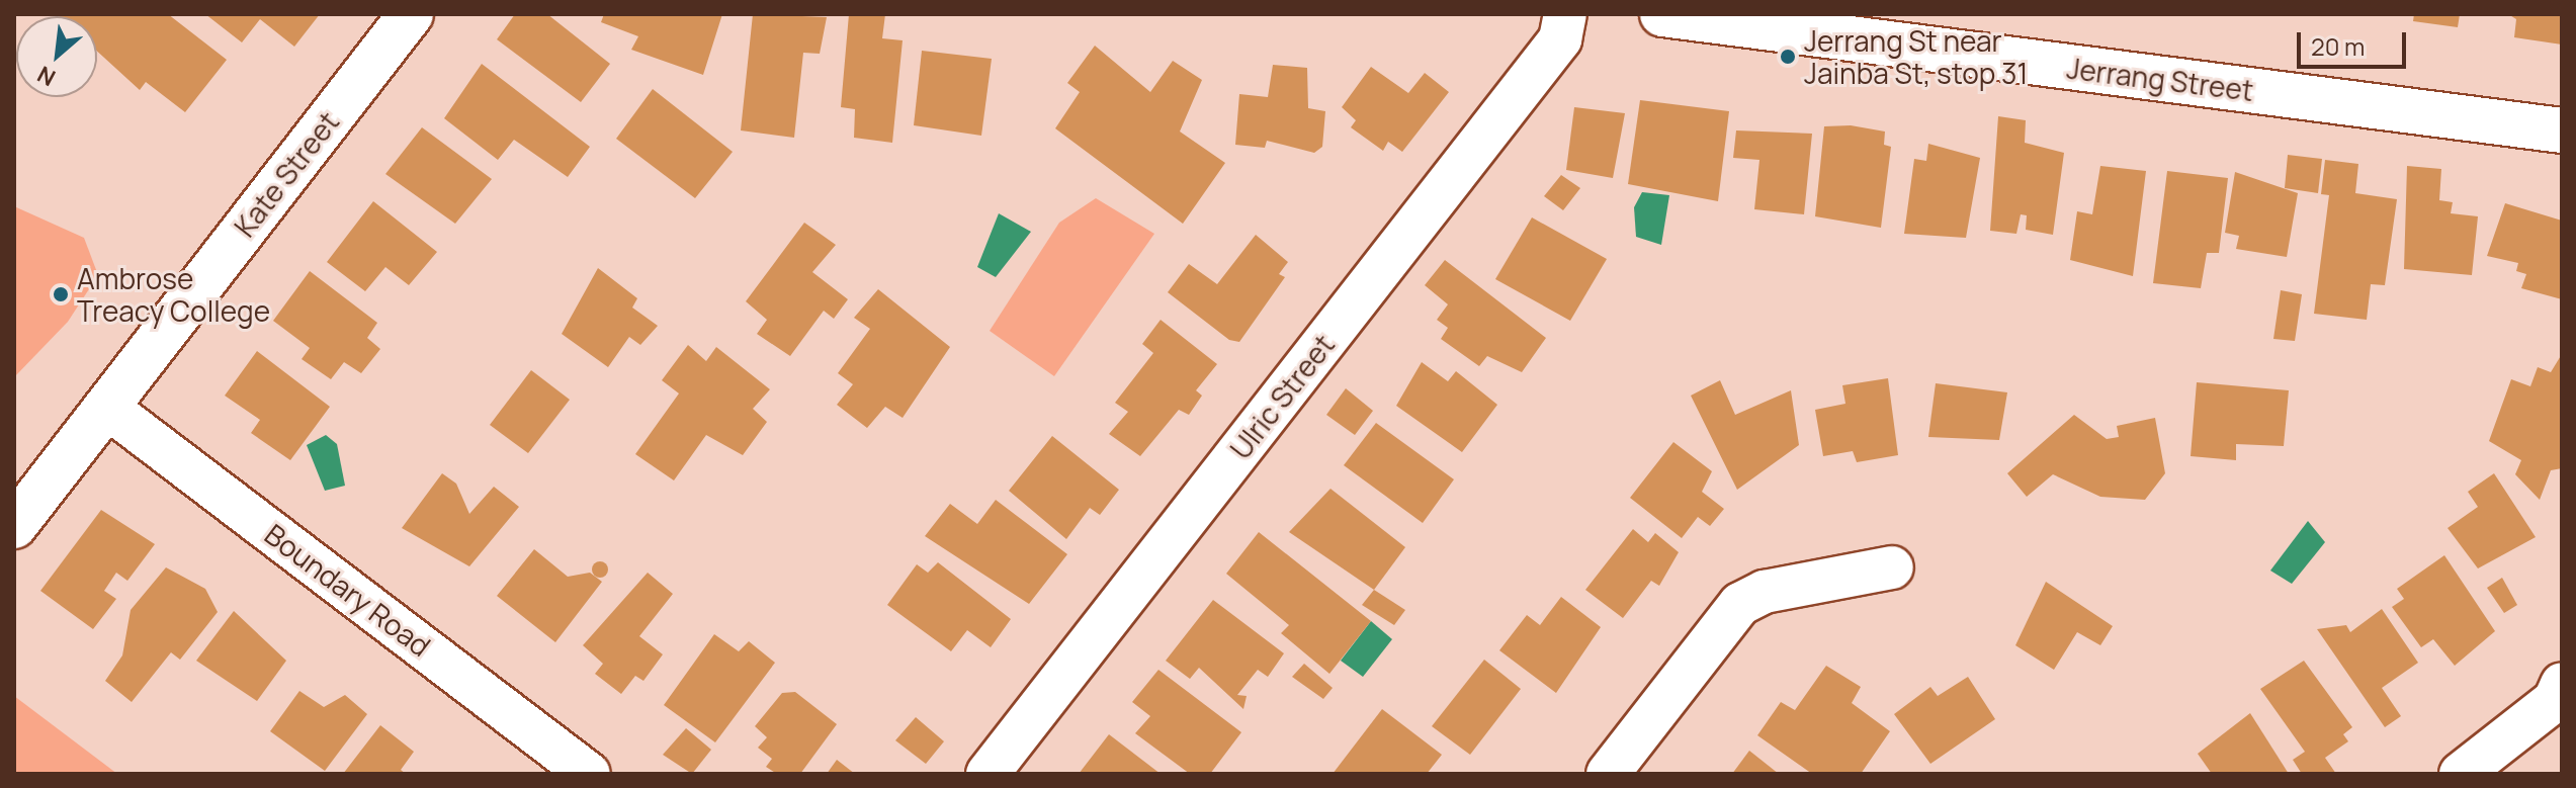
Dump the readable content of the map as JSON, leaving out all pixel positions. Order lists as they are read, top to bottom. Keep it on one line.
{"streets":{"street":["Jerrang Street","Kate Street","Ulric Street","Boundary Road"]},"crossings":[["Kate Street","Boundary Road"]],"places":["Jerrang St near Jainba St, stop 31","Ambrose Treacy College"],"scale_bar":"20 m","north":"bottom left"}
